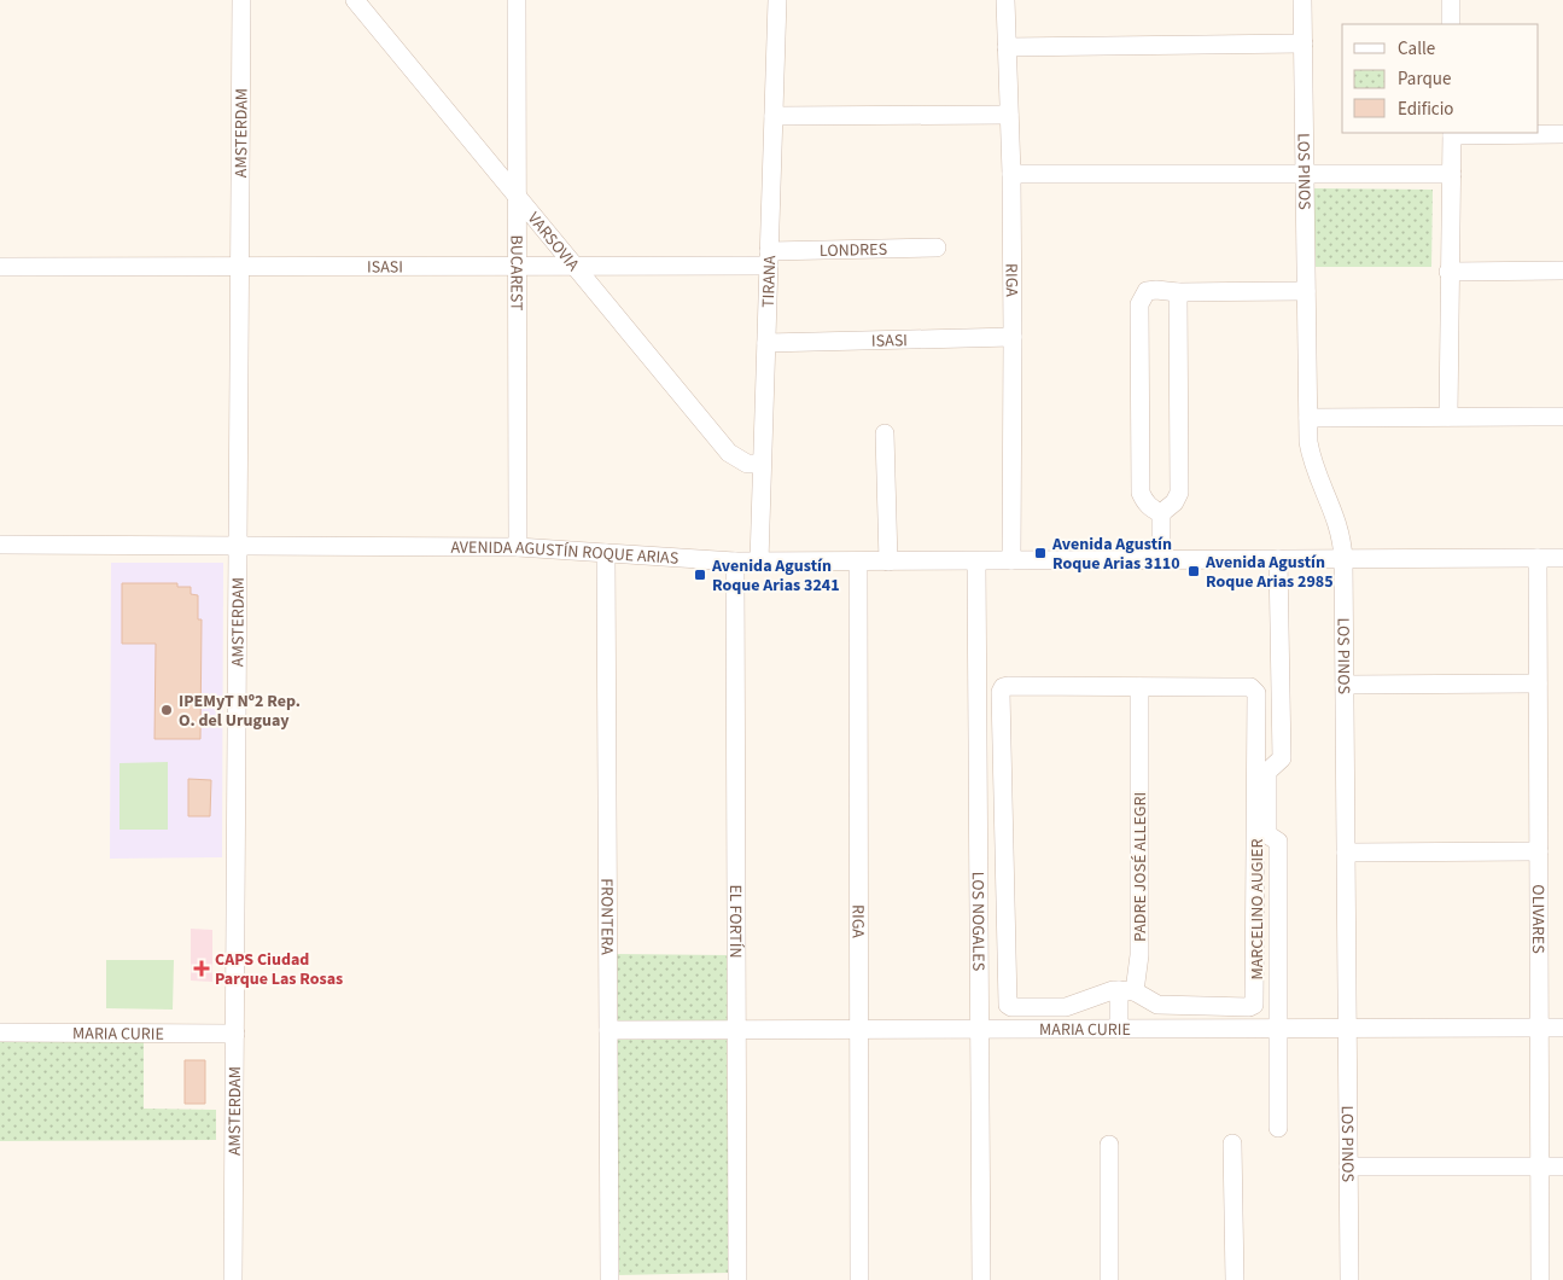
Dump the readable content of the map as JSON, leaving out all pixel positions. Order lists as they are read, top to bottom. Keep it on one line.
{"streets":{"street":["AMSTERDAM","LOS PINOS","VARSOVIA","LONDRES","ISASI","BUCAREST","RIGA","TIRANA","AVENIDA AGUSTÍN ROQUE ARIAS","PADRE JOSÉ ALLEGRI","MARCELINO AUGIER","FRONTERA","OLIVARES","EL FORTÍN","LOS NOGALES","MARIA CURIE"]},"crossings":[["AMSTERDAM","ISASI"],["AMSTERDAM","AVENIDA AGUSTÍN ROQUE ARIAS"],["AMSTERDAM","MARIA CURIE"],["LOS PINOS","AVENIDA AGUSTÍN ROQUE ARIAS"],["LOS PINOS","MARIA CURIE"],["VARSOVIA","ISASI"],["VARSOVIA","BUCAREST"],["VARSOVIA","TIRANA"],["LONDRES","ISASI"],["LONDRES","TIRANA"],["ISASI","BUCAREST"],["ISASI","RIGA"],["ISASI","TIRANA"],["BUCAREST","AVENIDA AGUSTÍN ROQUE ARIAS"],["RIGA","AVENIDA AGUSTÍN ROQUE ARIAS"],["RIGA","MARIA CURIE"],["TIRANA","AVENIDA AGUSTÍN ROQUE ARIAS"],["AVENIDA AGUSTÍN ROQUE ARIAS","FRONTERA"],["AVENIDA AGUSTÍN ROQUE ARIAS","OLIVARES"],["AVENIDA AGUSTÍN ROQUE ARIAS","EL FORTÍN"],["AVENIDA AGUSTÍN ROQUE ARIAS","LOS NOGALES"],["PADRE JOSÉ ALLEGRI","MARCELINO AUGIER"],["PADRE JOSÉ ALLEGRI","MARIA CURIE"],["FRONTERA","MARIA CURIE"],["OLIVARES","MARIA CURIE"],["EL FORTÍN","MARIA CURIE"],["LOS NOGALES","MARIA CURIE"]],"places":{"transit":["Avenida Agustín Roque Arias 3110","Avenida Agustín Roque Arias 2985","Avenida Agustín Roque Arias 3241"],"other":["IPEMyT Nº2 Rep. O. del Uruguay"],"health":["CAPS Ciudad Parque Las Rosas"]},"legend":["Calle","Parque","Edificio"]}
